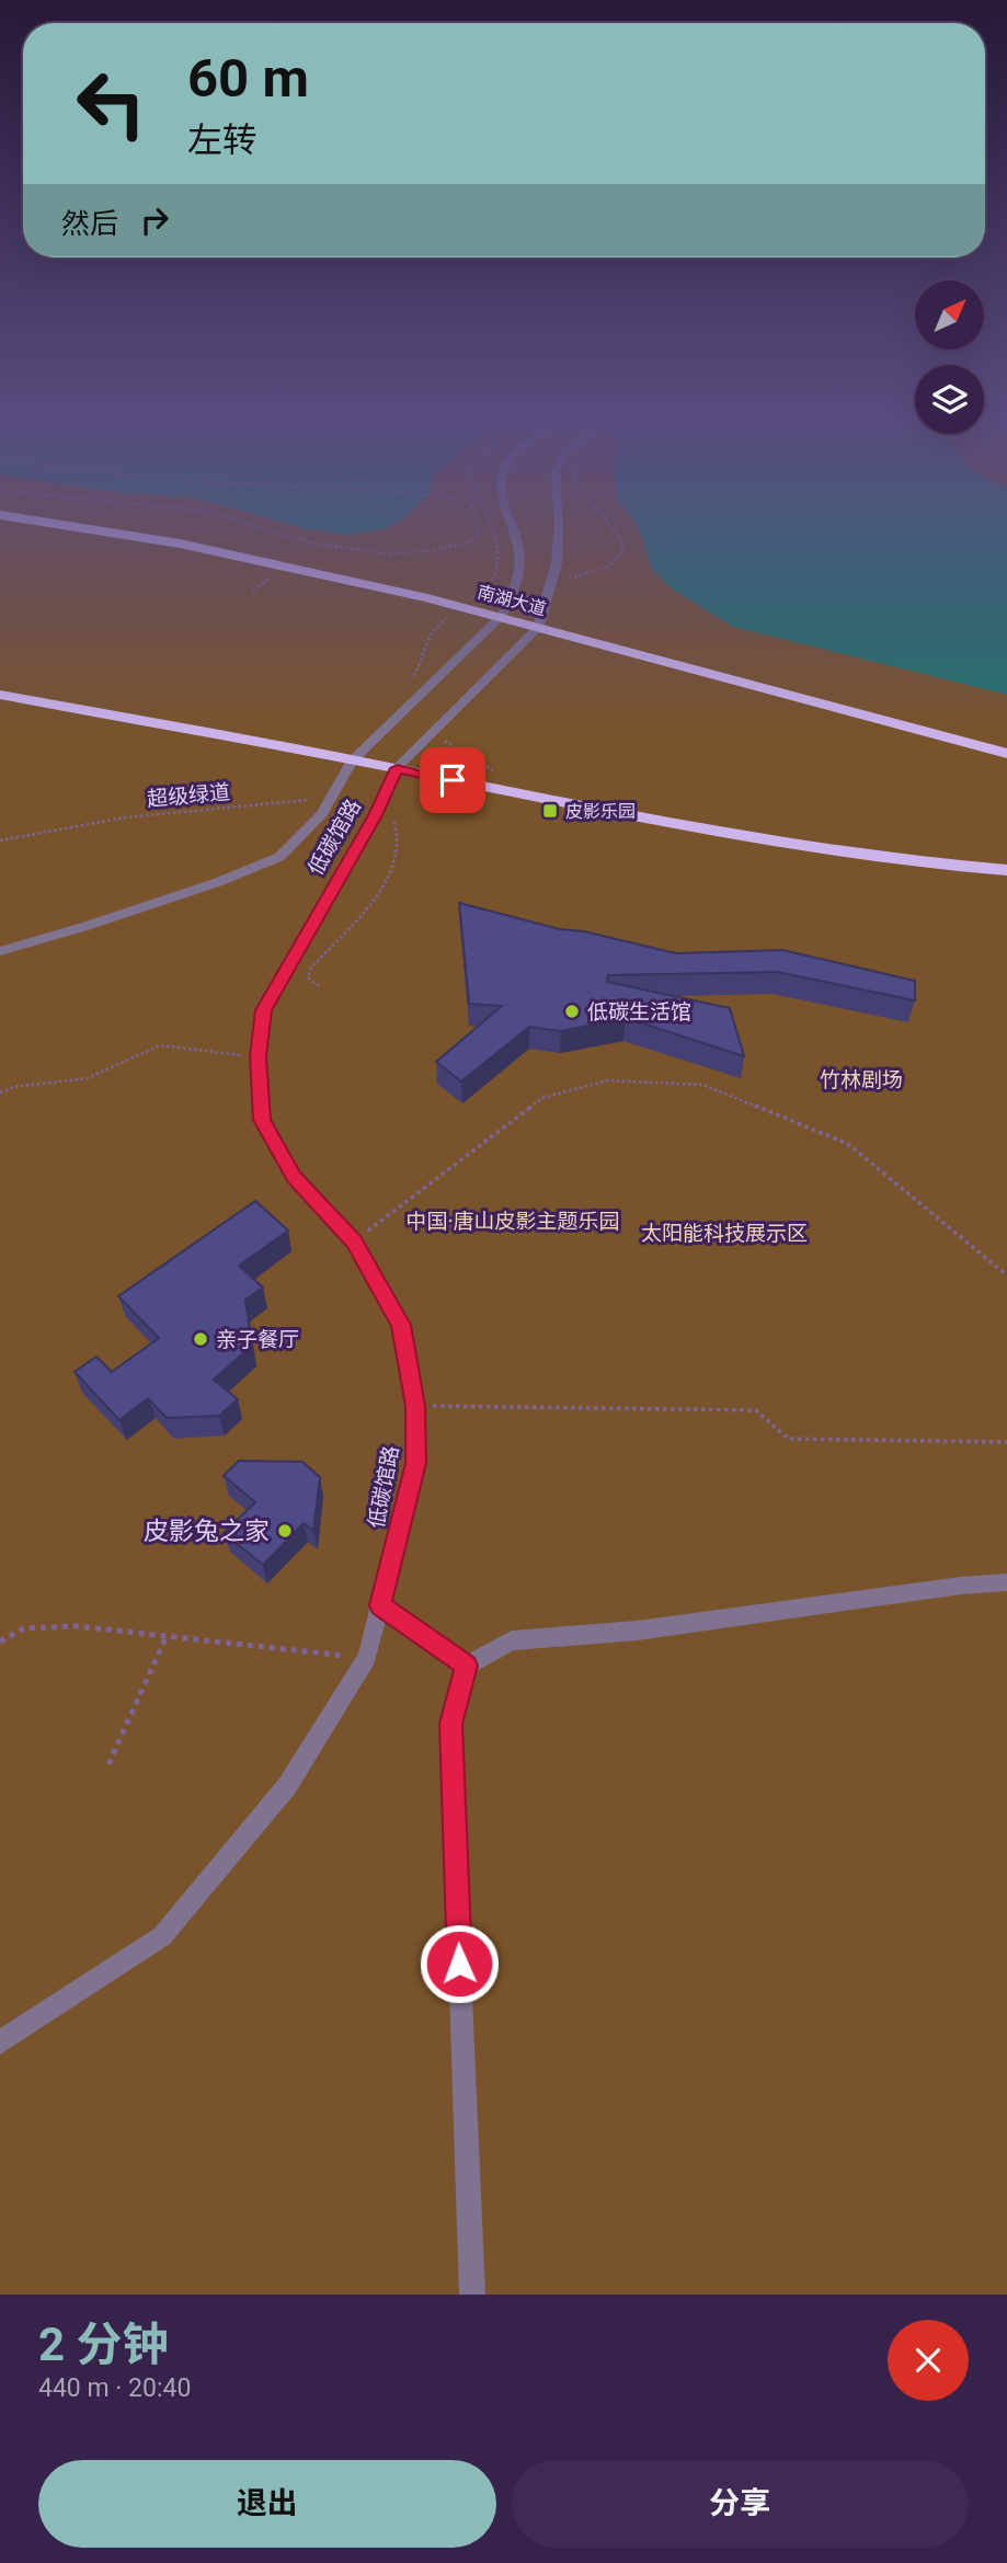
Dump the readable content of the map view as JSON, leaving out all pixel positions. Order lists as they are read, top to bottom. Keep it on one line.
{"streets":{"highway":["南湖大道"],"street":["低碳馆路"],"path":["超级绿道"]},"parks":["竹林剧场","中国·唐山皮影主题乐园","太阳能科技展示区"],"places":{"transit":["皮影乐园"],"other":["低碳生活馆","亲子餐厅","皮影兔之家"]},"north":"top right","page":{"turn":["60 m","左转"],"then":"然后","heading":["2 分钟","440 m · 20:40"],"buttons":["退出","分享"]}}
